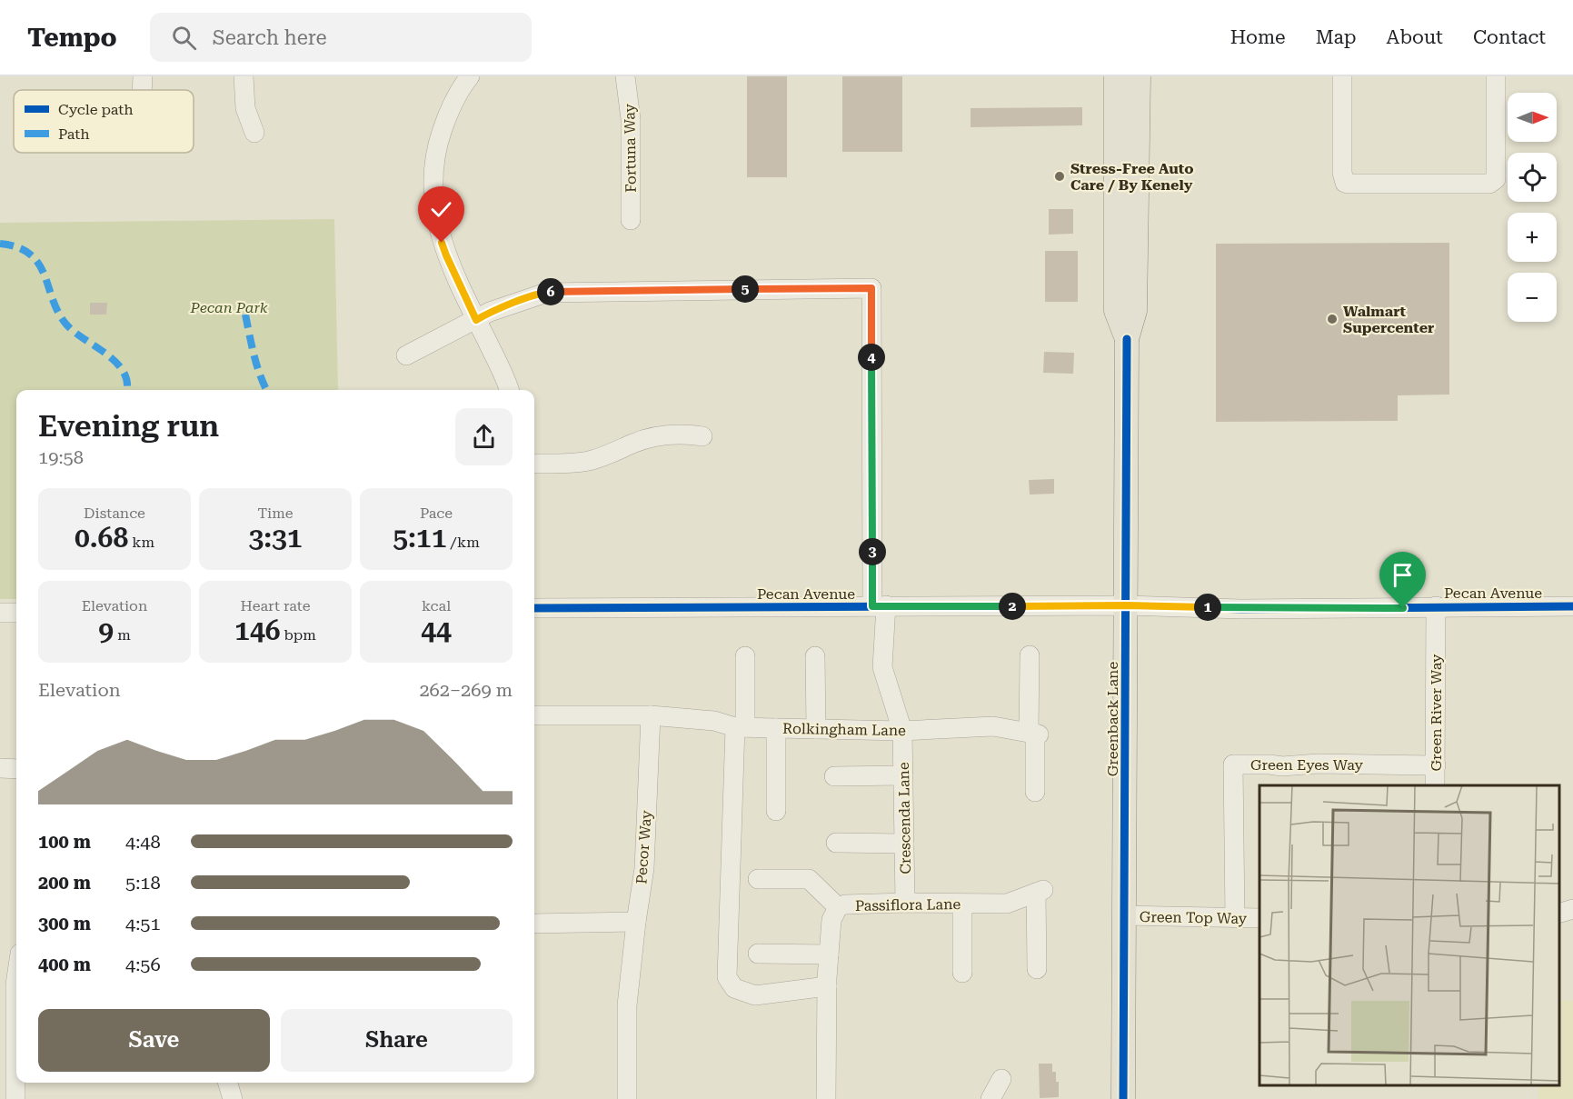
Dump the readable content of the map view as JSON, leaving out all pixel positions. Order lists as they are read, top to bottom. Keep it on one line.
{"streets":{"main road":["Greenback Lane"],"street":["Fortuna Way","Pecan Avenue","Green River Way","Rolkingham Lane","Green Eyes Way","Crescenda Lane","Pecor Way","Passiflora Lane","Green Top Way"]},"crossings":[["Pecan Avenue","Green River Way"],["Pecan Avenue","Greenback Lane"],["Pecan Avenue","Crescenda Lane"],["Green River Way","Green Eyes Way"],["Greenback Lane","Green Top Way"],["Rolkingham Lane","Crescenda Lane"],["Rolkingham Lane","Pecor Way"],["Green Eyes Way","Green Top Way"],["Crescenda Lane","Passiflora Lane"]],"parks":["Pecan Park"],"places":["Stress-Free Auto Care / By Kenely","Walmart Supercenter"],"legend":["Cycle path","Path"],"north":"right","page":{"header":"Tempo","search":"Search here","nav":["Home","Map","About","Contact"],"map_buttons":["+","−"],"pins":["5","6","4","3","2","1"],"heading":["Evening run","19:58"],"stats":[["Distance","0.68 km"],["Time","3:31"],["Pace","5:11 /km"],["Elevation","9 m"],["Heart rate","146 bpm"],["kcal","44"]],"chart":["Elevation","262–269 m"],"list":[{"name":"100 m","note":"4:48"},{"name":"200 m","note":"5:18"},{"name":"300 m","note":"4:51"},{"name":"400 m","note":"4:56"}],"buttons":["Save","Share"]}}
